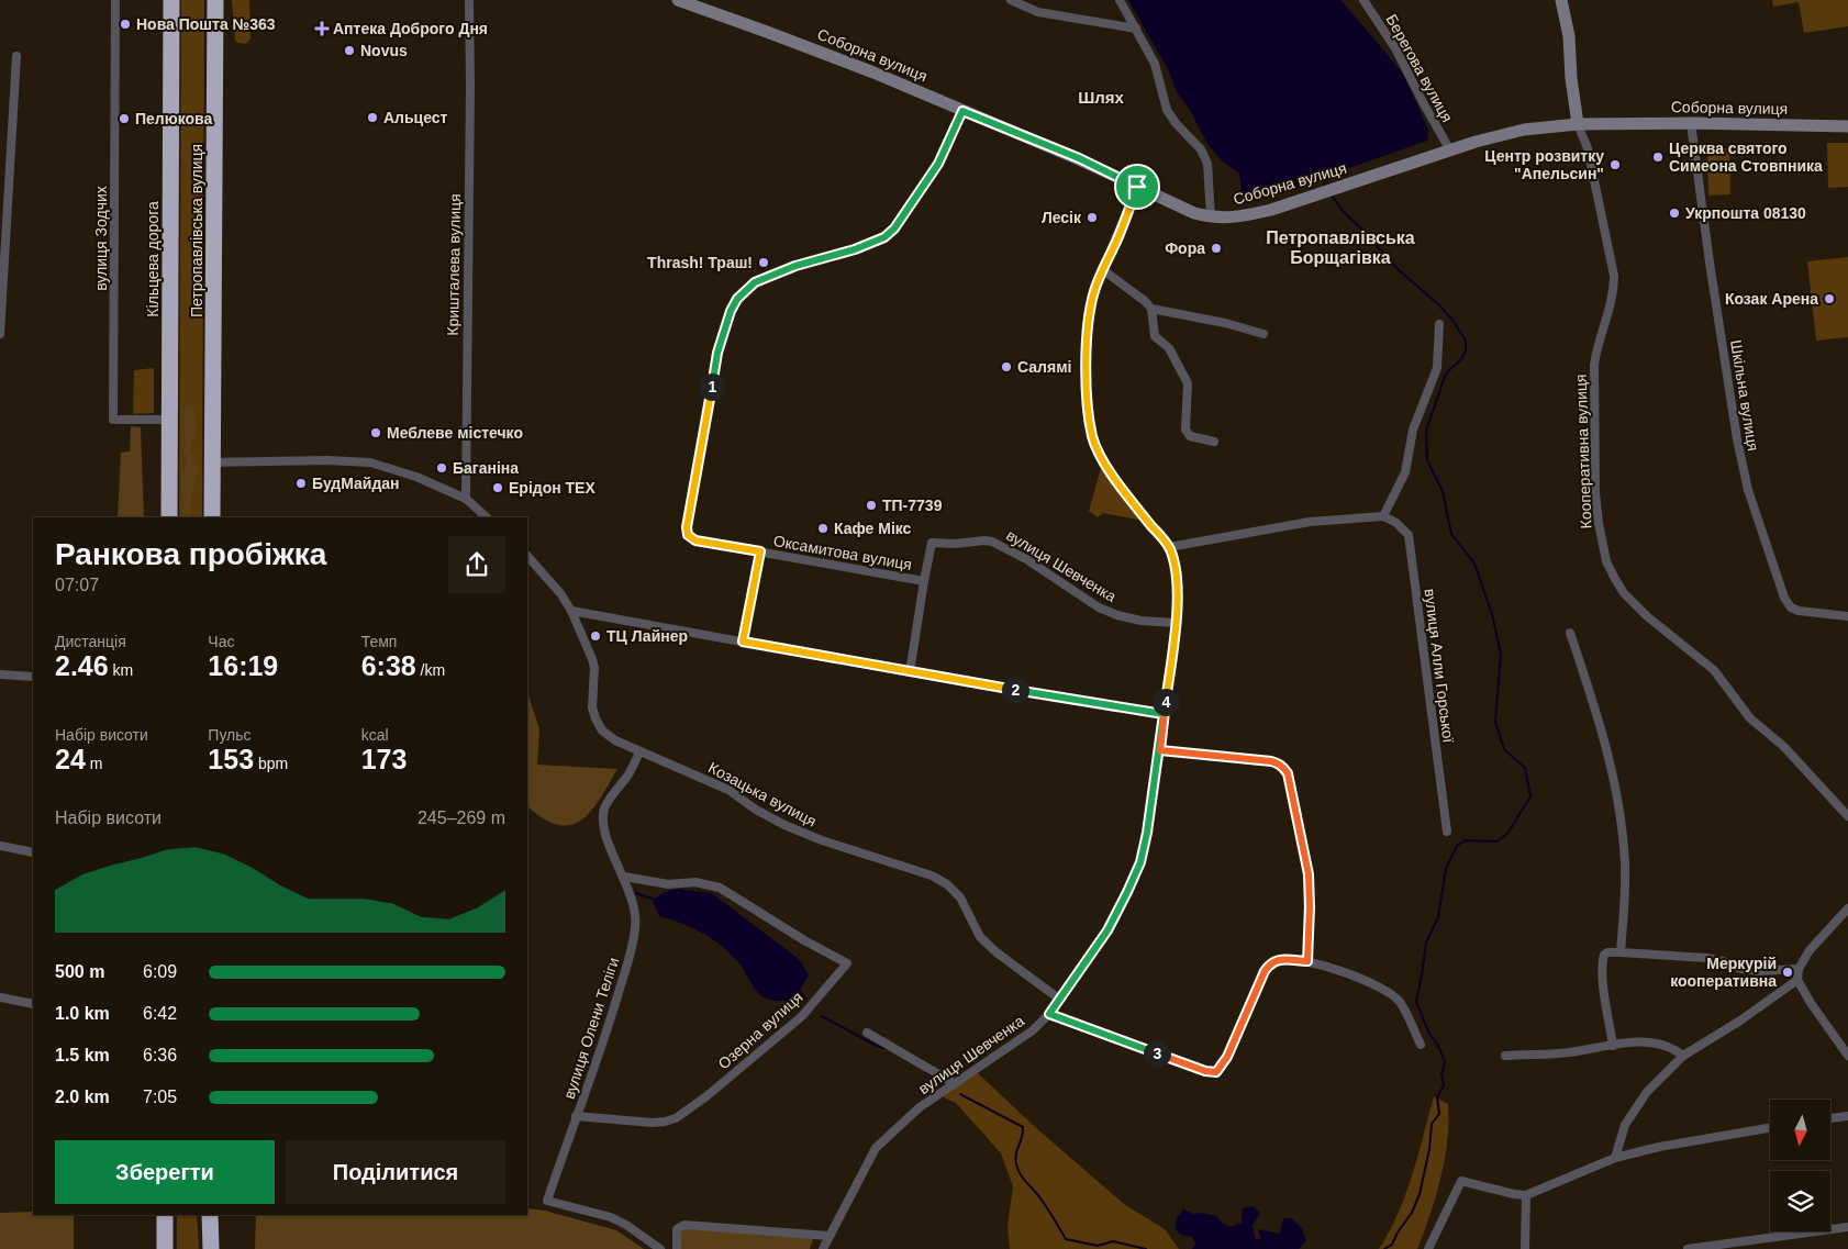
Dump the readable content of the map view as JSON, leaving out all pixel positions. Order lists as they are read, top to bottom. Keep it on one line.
{"streets":{"highway":["Петропавлівська вулиця","Кільцева дорога"],"main road":["Соборна вулиця"],"street":["Берегова вулиця","вулиця Зодчих","Кришталева вулиця","Шкільна вулиця","Кооперативна вулиця","Оксамитова вулиця","вулиця Шевченка","вулиця Алли Горської","Козацька вулиця","вулиця Олени Теліги","Озерна вулиця"]},"crossings":[["Соборна вулиця","Берегова вулиця"],["Соборна вулиця","Шкільна вулиця"],["Соборна вулиця","Кооперативна вулиця"],["Соборна вулиця","Оксамитова вулиця"],["Соборна вулиця","вулиця Шевченка"],["вулиця Зодчих","Кільцева дорога"],["Оксамитова вулиця","вулиця Шевченка"],["вулиця Шевченка","Козацька вулиця"],["Козацька вулиця","вулиця Олени Теліги"],["вулиця Олени Теліги","Озерна вулиця"]],"districts":["Шлях","Петропавлівська Борщагівка"],"places":{"other":["Нова Пошта №363","Novus","Альцест","Пелюкова","Церква святого Симеона Стовпника","Центр розвитку \"Апельсин\"","Укрпошта 08130","Лесік","Фора","Thrash! Траш!","Козак Арена","Салямі","Меблеве містечко","Баганіна","БудМайдан","Ерідон ТЕХ","ТП-7739","Кафе Мікс","ТЦ Лайнер","Меркурій кооперативна"],"health":["Аптека Доброго Дня"]},"north":"bottom","page":{"pins":["1","2","4","3"],"heading":["Ранкова пробіжка","07:07"],"stats":[["Дистанція","2.46 km"],["Час","16:19"],["Темп","6:38 /km"],["Набір висоти","24 m"],["Пульс","153 bpm"],["kcal","173"]],"chart":["Набір висоти","245–269 m"],"list":[{"name":"500 m","note":"6:09"},{"name":"1.0 km","note":"6:42"},{"name":"1.5 km","note":"6:36"},{"name":"2.0 km","note":"7:05"}],"buttons":["Зберегти","Поділитися"]}}
